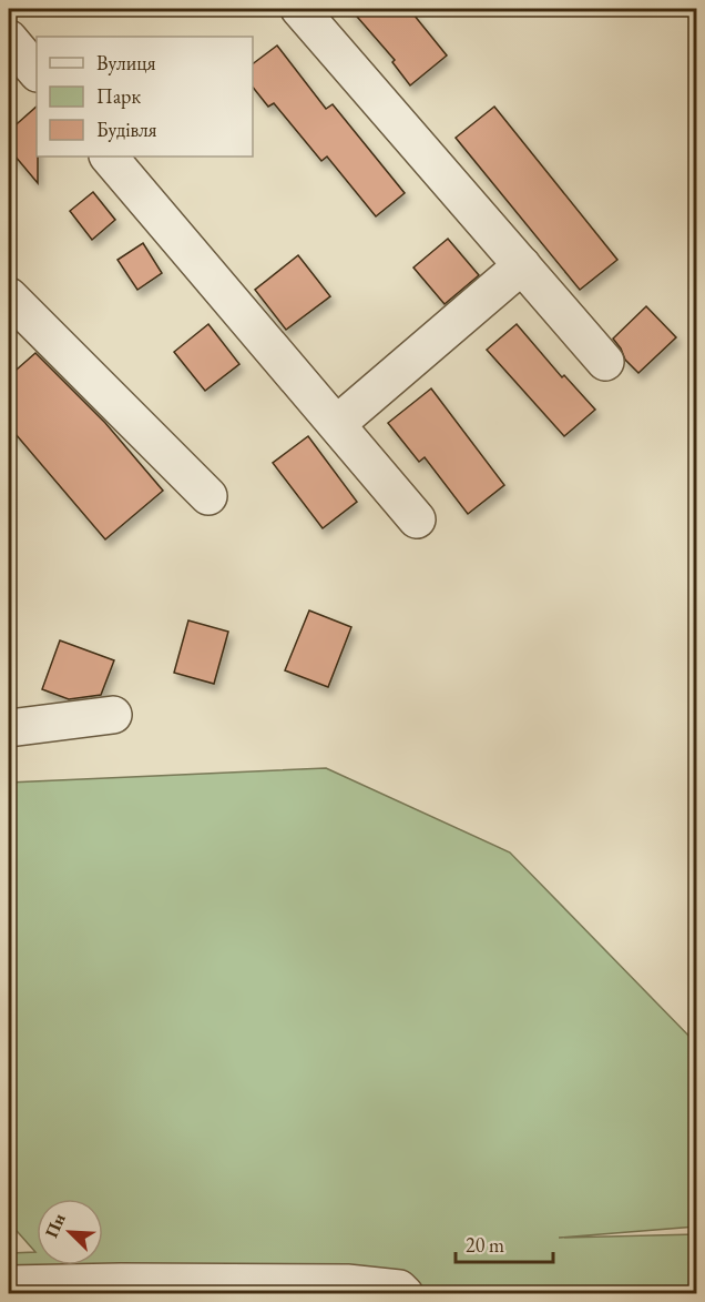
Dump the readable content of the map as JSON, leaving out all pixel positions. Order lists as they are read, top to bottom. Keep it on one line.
{"legend":["Вулиця","Парк","Будівля"],"scale_bar":"20 m","north":"top left"}
